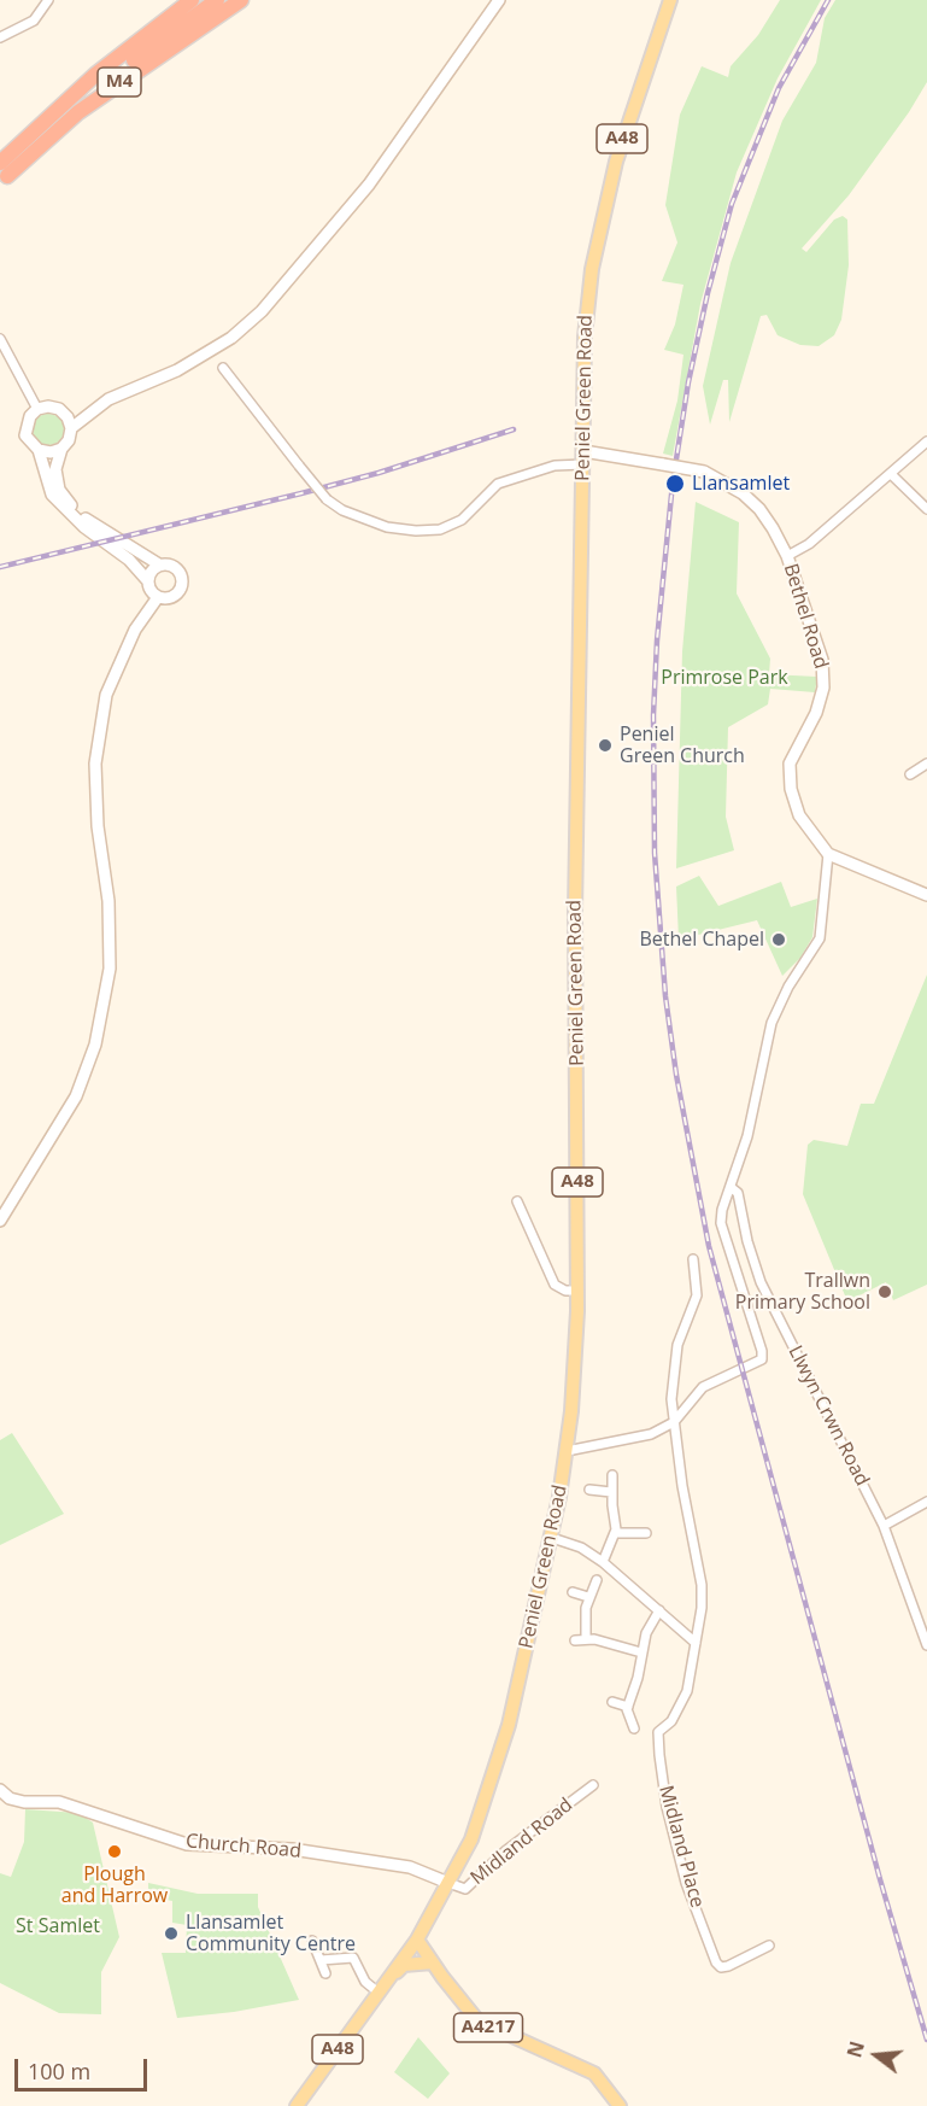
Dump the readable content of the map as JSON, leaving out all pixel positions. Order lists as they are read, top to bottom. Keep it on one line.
{"streets":{"highway":["M4"],"main road":["A48","Peniel Green Road","Bethel Road","Church Road","A4217"],"street":["Llwyn Crwn Road","Midland Road","Midland Place"]},"crossings":[["A48","Peniel Green Road"],["A48","A4217"],["Peniel Green Road","Bethel Road"],["Peniel Green Road","Midland Road"],["Peniel Green Road","Church Road"],["Peniel Green Road","A4217"],["Midland Road","Church Road"]],"parks":["Primrose Park","St Samlet"],"places":["Llansamlet","Peniel Green Church","Bethel Chapel","Trallwn Primary School","Plough and Harrow","Llansamlet Community Centre"],"scale_bar":"100 m","north":"left"}
